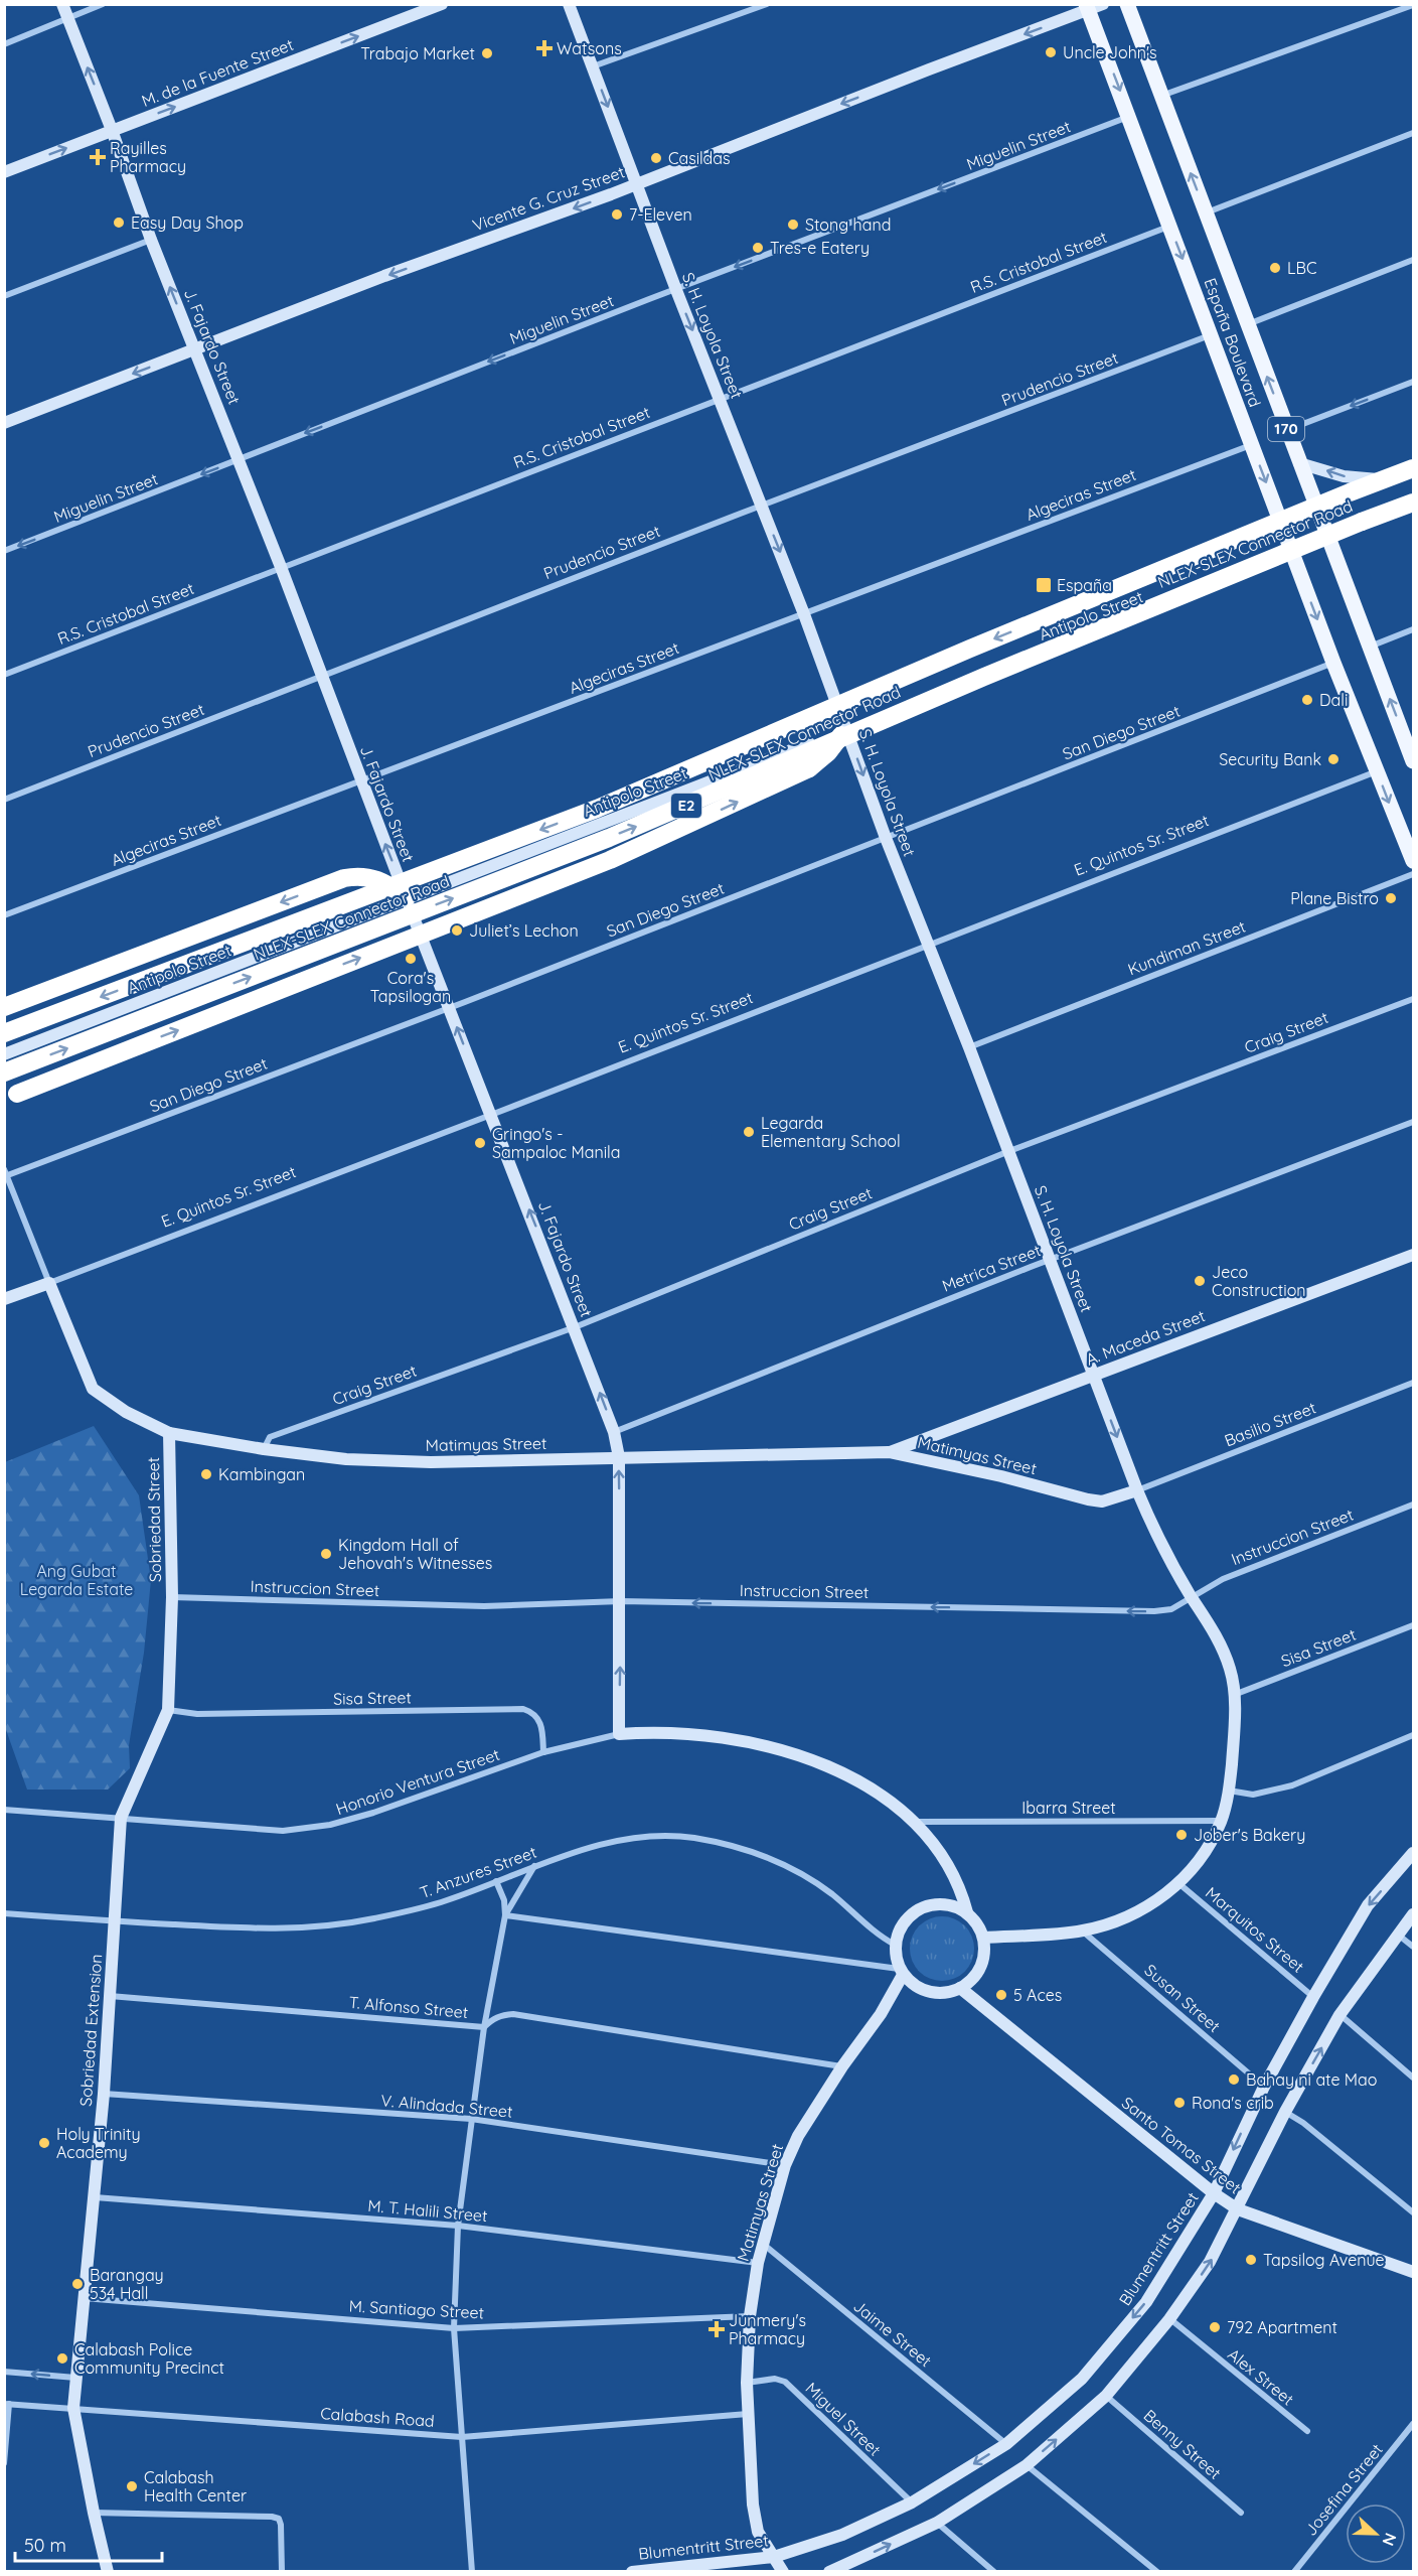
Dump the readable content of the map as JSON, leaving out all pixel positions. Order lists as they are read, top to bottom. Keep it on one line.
{"streets":{"highway":["NLEX-SLEX Connector Road","E2"],"main road":["España Boulevard","170"],"street":["M. de la Fuente Street","Miguelin Street","Vicente G. Cruz Street","R.S. Cristobal Street","S. H. Loyola Street","J. Fajardo Street","Prudencio Street","Algeciras Street","Antipolo Street","San Diego Street","E. Quintos Sr. Street","Kundiman Street","Craig Street","Metrica Street","A. Maceda Street","Basilio Street","Matimyas Street","Sobriedad Street","Instruccion Street","Sisa Street","Honorio Ventura Street","Ibarra Street","T. Anzures Street","Marquitos Street","Susan Street","T. Alfonso Street","Sobriedad Extension","V. Alindada Street","Santo Tomas Street","M. T. Halili Street","Blumentritt Street","M. Santiago Street","Jaime Street","Alex Street","Calabash Road","Miguel Street","Benny Street","Josefina Street"]},"crossings":[["M. de la Fuente Street","J. Fajardo Street"],["Miguelin Street","S. H. Loyola Street"],["Miguelin Street","España Boulevard"],["Miguelin Street","J. Fajardo Street"],["Vicente G. Cruz Street","S. H. Loyola Street"],["Vicente G. Cruz Street","España Boulevard"],["Vicente G. Cruz Street","J. Fajardo Street"],["R.S. Cristobal Street","S. H. Loyola Street"],["R.S. Cristobal Street","España Boulevard"],["R.S. Cristobal Street","J. Fajardo Street"],["S. H. Loyola Street","Prudencio Street"],["S. H. Loyola Street","Algeciras Street"],["S. H. Loyola Street","Antipolo Street"],["S. H. Loyola Street","San Diego Street"],["S. H. Loyola Street","E. Quintos Sr. Street"],["S. H. Loyola Street","Kundiman Street"],["S. H. Loyola Street","Craig Street"],["S. H. Loyola Street","Metrica Street"],["S. H. Loyola Street","A. Maceda Street"],["S. H. Loyola Street","Basilio Street"],["S. H. Loyola Street","Matimyas Street"],["España Boulevard","Prudencio Street"],["España Boulevard","Algeciras Street"],["España Boulevard","Antipolo Street"],["España Boulevard","San Diego Street"],["España Boulevard","E. Quintos Sr. Street"],["J. Fajardo Street","Prudencio Street"],["J. Fajardo Street","Algeciras Street"],["J. Fajardo Street","Antipolo Street"],["J. Fajardo Street","San Diego Street"],["J. Fajardo Street","E. Quintos Sr. Street"],["J. Fajardo Street","Craig Street"],["J. Fajardo Street","Metrica Street"],["J. Fajardo Street","Matimyas Street"],["J. Fajardo Street","Instruccion Street"],["J. Fajardo Street","Honorio Ventura Street"],["San Diego Street","Sobriedad Street"],["E. Quintos Sr. Street","Sobriedad Street"],["Craig Street","Matimyas Street"],["A. Maceda Street","Matimyas Street"],["Basilio Street","Matimyas Street"],["Matimyas Street","Sobriedad Street"],["Matimyas Street","T. Anzures Street"],["Matimyas Street","T. Alfonso Street"],["Matimyas Street","V. Alindada Street"],["Matimyas Street","Santo Tomas Street"],["Matimyas Street","M. T. Halili Street"],["Matimyas Street","Blumentritt Street"],["Matimyas Street","M. Santiago Street"],["Matimyas Street","Jaime Street"],["Matimyas Street","Calabash Road"],["Matimyas Street","Miguel Street"],["Sobriedad Street","Instruccion Street"],["Sobriedad Street","Sisa Street"],["Sobriedad Street","Honorio Ventura Street"],["Sobriedad Street","T. Anzures Street"],["Sobriedad Street","Sobriedad Extension"],["Sisa Street","Honorio Ventura Street"],["T. Anzures Street","Sobriedad Extension"],["T. Anzures Street","Santo Tomas Street"],["Marquitos Street","Blumentritt Street"],["Susan Street","Blumentritt Street"],["T. Alfonso Street","Sobriedad Extension"],["Sobriedad Extension","V. Alindada Street"],["Sobriedad Extension","M. T. Halili Street"],["Sobriedad Extension","M. Santiago Street"],["Sobriedad Extension","Calabash Road"],["Santo Tomas Street","Blumentritt Street"],["Blumentritt Street","Jaime Street"],["Blumentritt Street","Miguel Street"]],"one_way":["M. de la Fuente Street","Miguelin Street","Vicente G. Cruz Street","S. H. Loyola Street","J. Fajardo Street","Instruccion Street"],"parks":["Ang Gubat Legarda Estate"],"places":{"health":["Watsons","Rayilles Pharmacy","Junmery's Pharmacy"],"other":["Uncle John's","Trabajo Market","Casildas","7-Eleven","Easy Day Shop","Stong hand","Tres-e Eatery","LBC","Dali","Security Bank","Plane Bistro","Juliet’s Lechon","Cora's Tapsilogan","Legarda Elementary School","Gringo's - Sampaloc Manila","Jeco Construction","Kambingan","Kingdom Hall of Jehovah's Witnesses","Jober's Bakery","5 Aces","Bahay ni ate Mao","Rona's crib","Holy Trinity Academy","Tapsilog Avenue","Barangay 534 Hall","792 Apartment","Calabash Police Community Precinct","Calabash Health Center"],"transit":["España"]},"scale_bar":"50 m","north":"right"}
